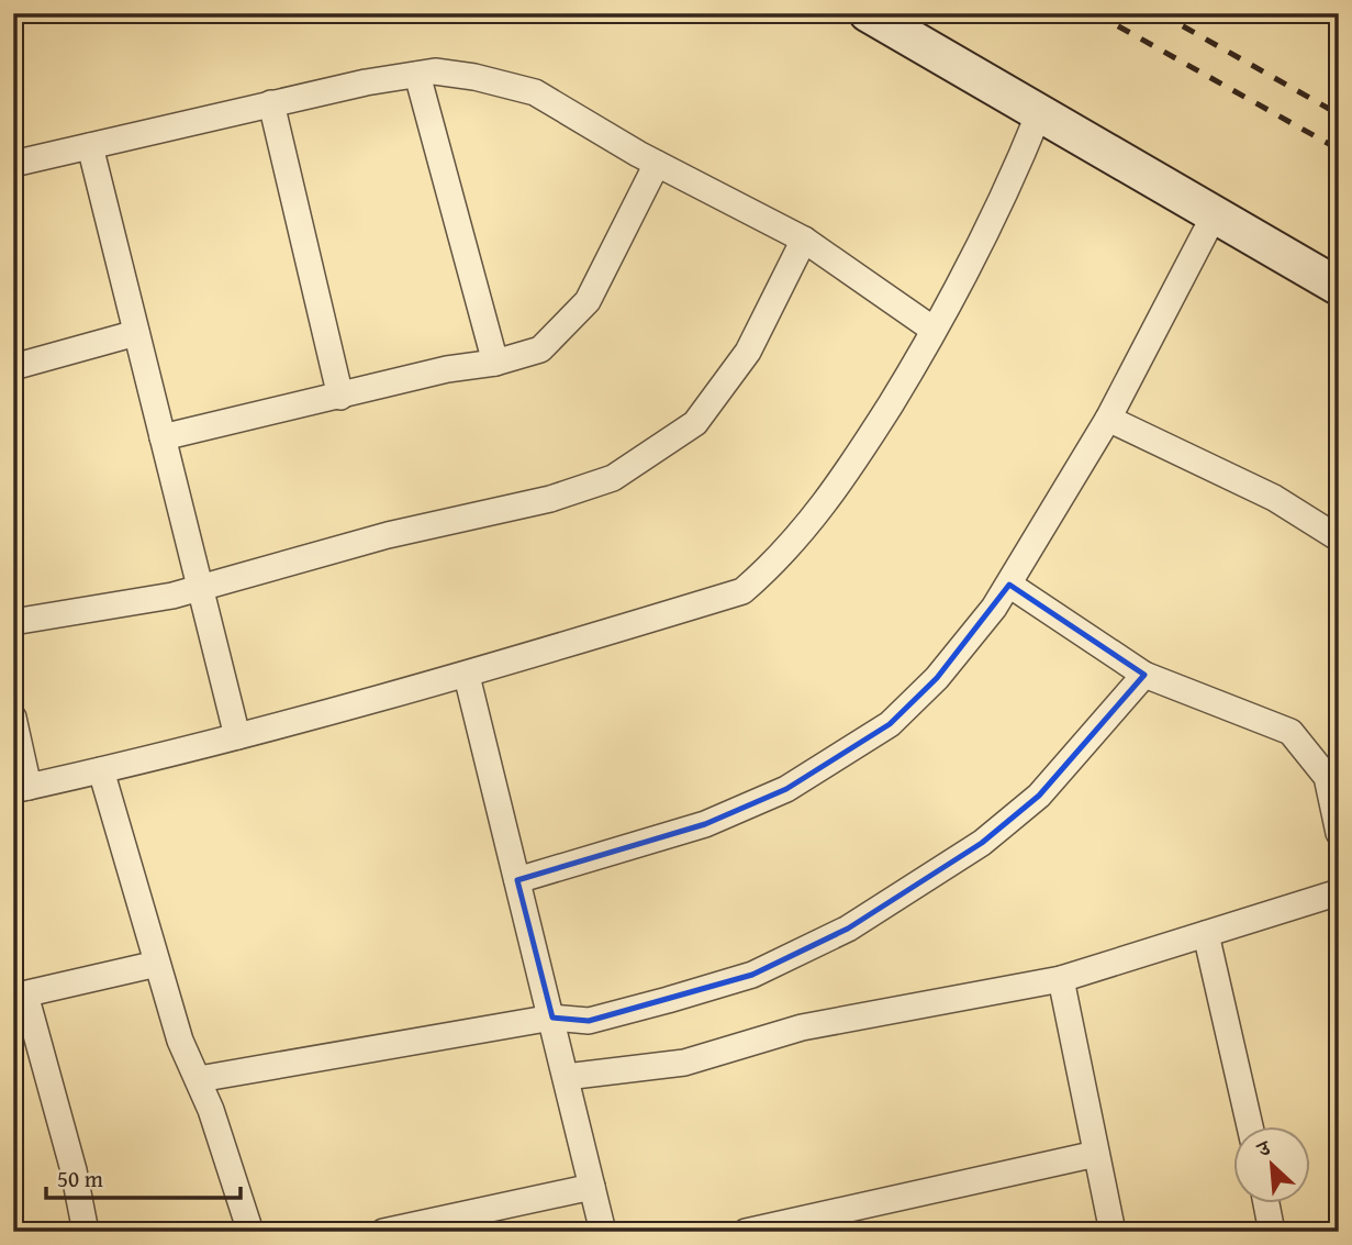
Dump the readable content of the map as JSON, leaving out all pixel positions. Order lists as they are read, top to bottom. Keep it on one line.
{"scale_bar":"50 m","north":"top left"}
